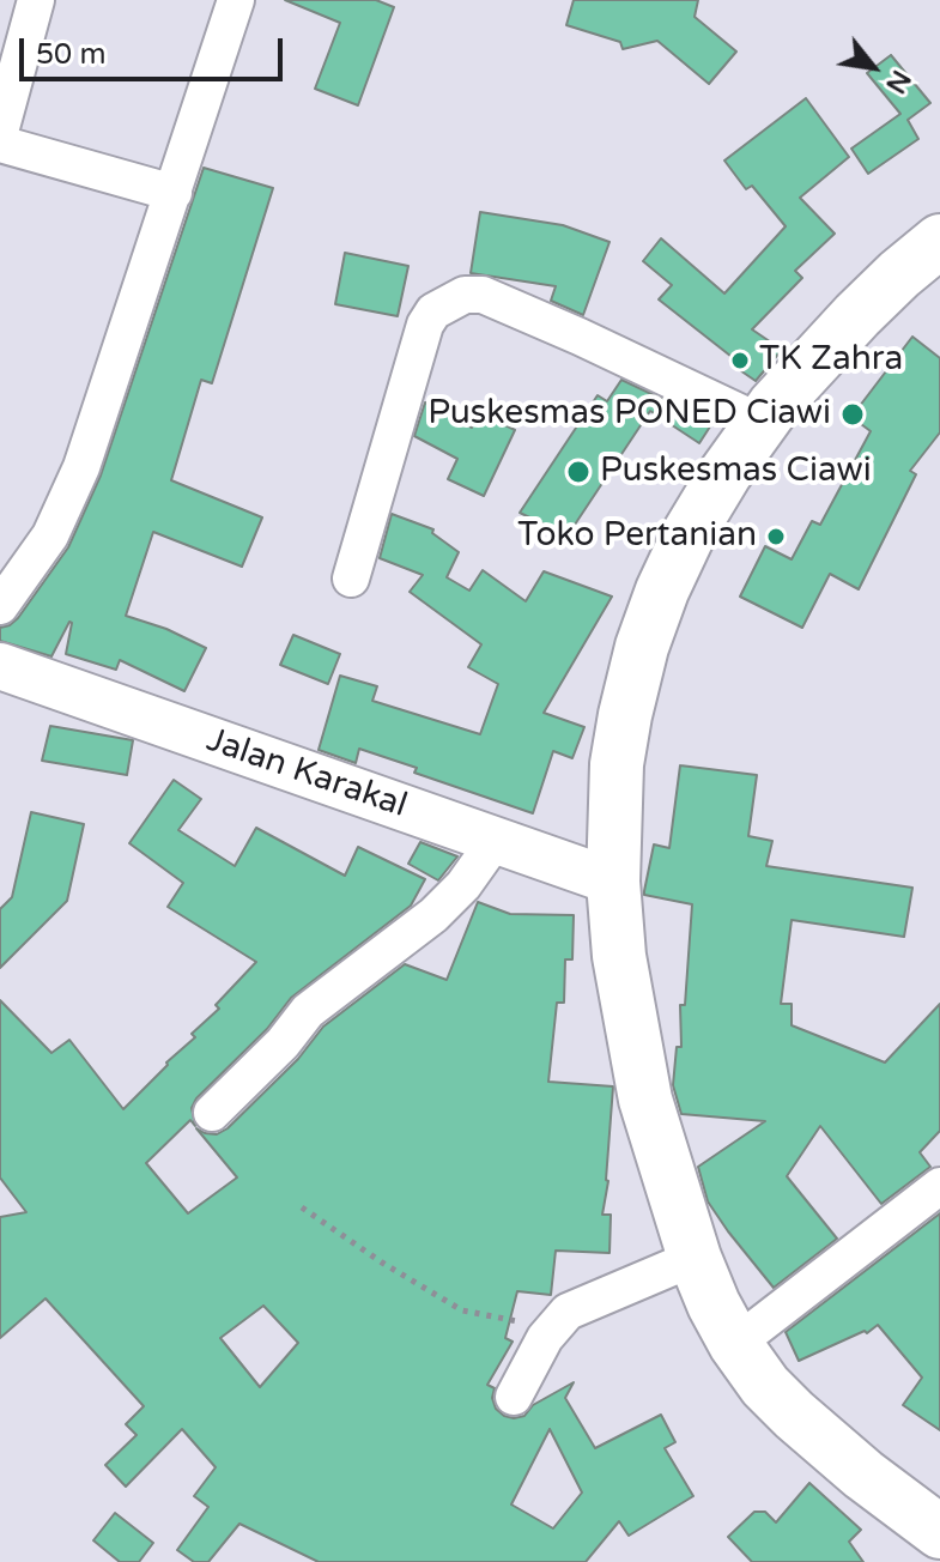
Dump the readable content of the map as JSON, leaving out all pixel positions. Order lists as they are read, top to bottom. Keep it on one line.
{"streets":{"main road":["Jalan Karakal"]},"places":["TK Zahra","Puskesmas PONED Ciawi","Puskesmas Ciawi","Toko Pertanian"],"scale_bar":"50 m","north":"bottom right"}
